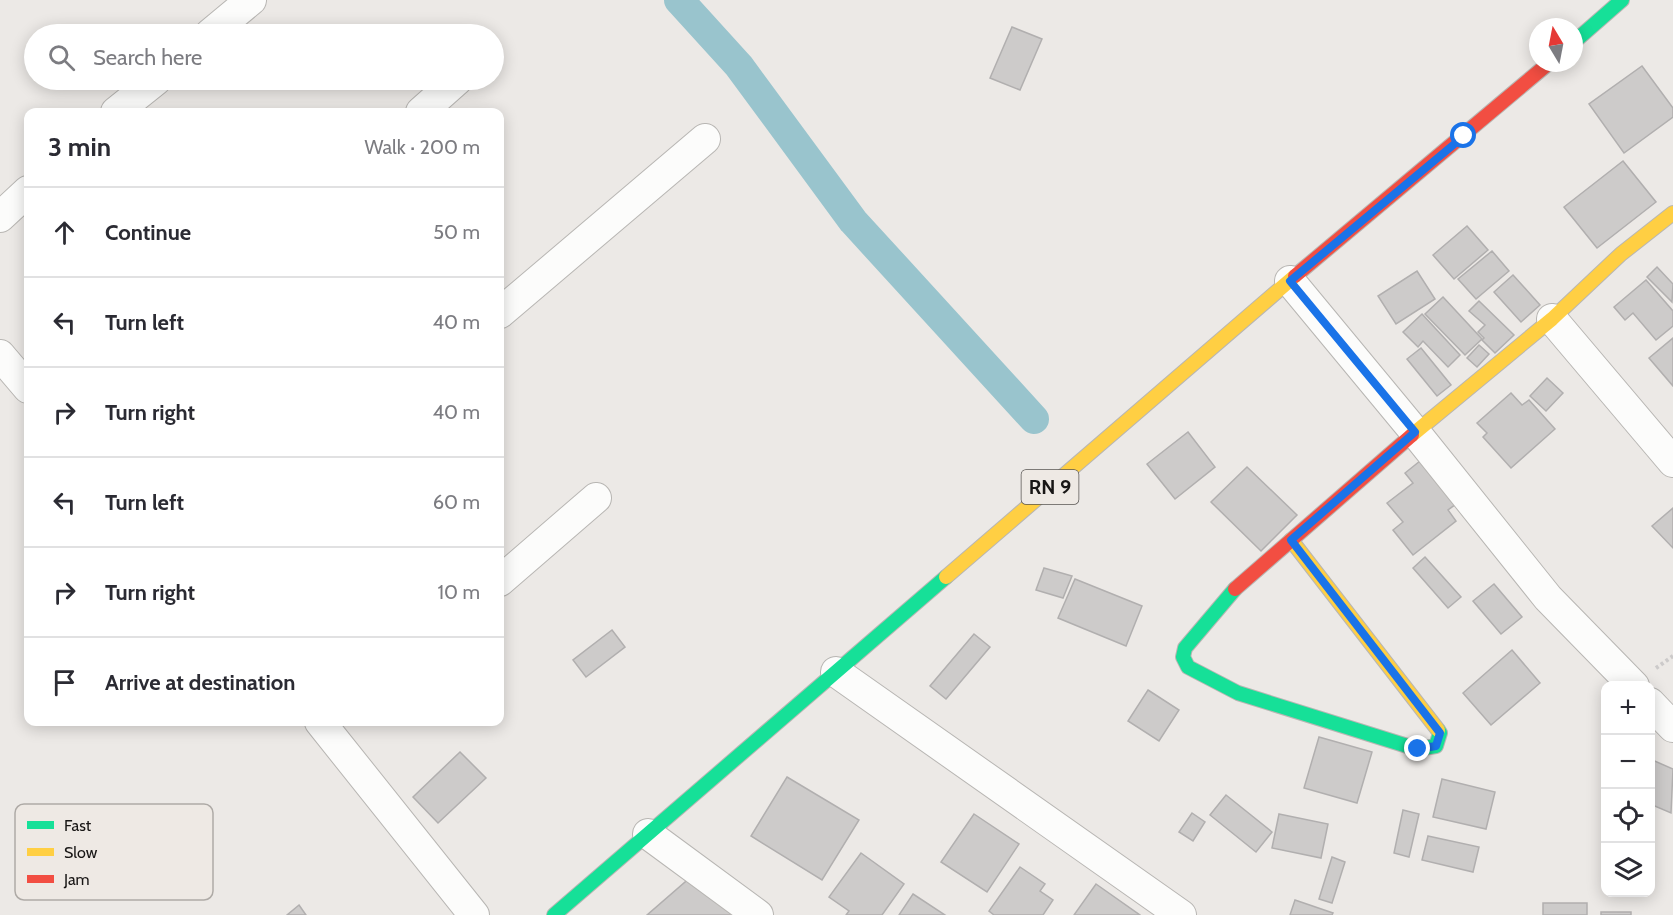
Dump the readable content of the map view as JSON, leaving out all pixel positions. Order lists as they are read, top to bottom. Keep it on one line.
{"streets":{"main road":["RN 9"]},"legend":["Fast","Slow","Jam"],"north":"top","page":{"search":"Search here","heading":["3 min","Walk · 200 m"],"list":[["Continue","50 m"],["Turn left","40 m"],["Turn right","40 m"],["Turn left","60 m"],["Turn right","10 m"],"Arrive at destination"],"map_buttons":["+","−"]}}
